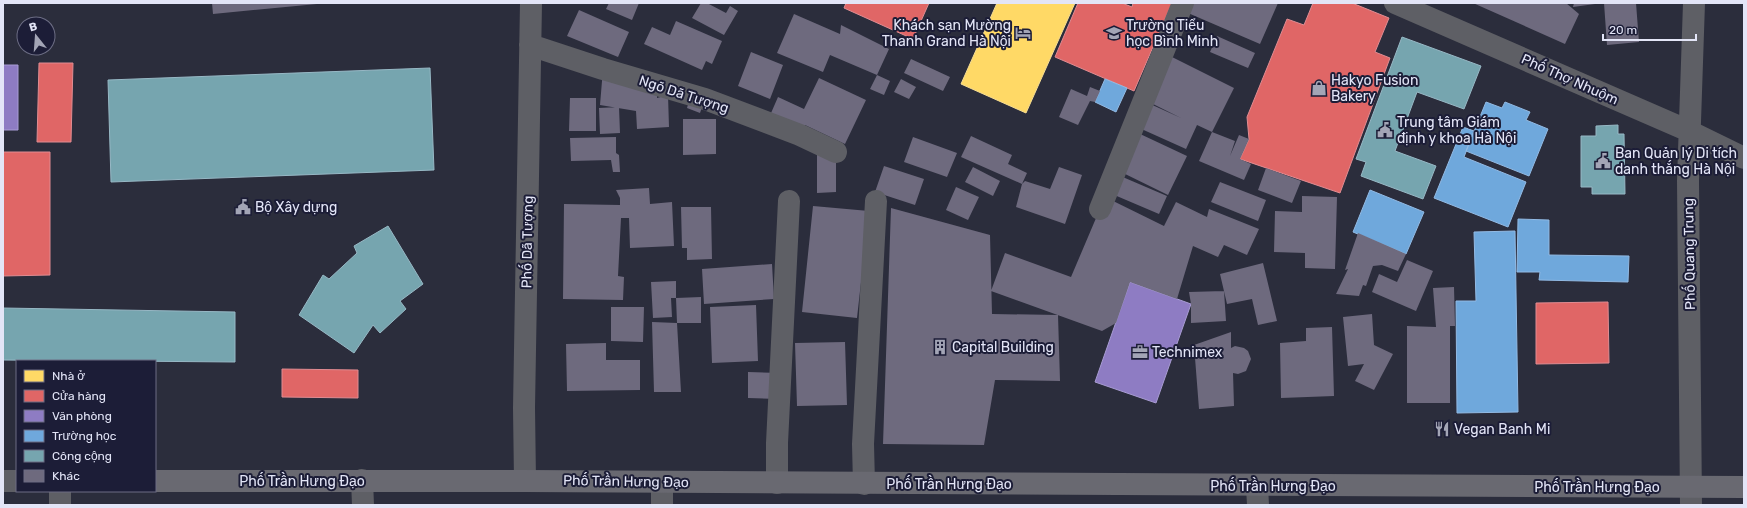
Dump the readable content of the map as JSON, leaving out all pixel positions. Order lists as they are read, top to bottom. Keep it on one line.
{"streets":{"main road":["Phố Trần Hưng Đạo"],"street":["Phố Thợ Nhuộm","Ngõ Dã Tượng","Phố Dã Tượng","Phố Quang Trung"]},"crossings":[["Phố Thợ Nhuộm","Phố Quang Trung"],["Ngõ Dã Tượng","Phố Dã Tượng"],["Phố Dã Tượng","Phố Trần Hưng Đạo"],["Phố Quang Trung","Phố Trần Hưng Đạo"]],"places":{"hotel":["Khách sạn Mường Thanh Grand Hà Nội"],"school or university":["Trường Tiểu học Bình Minh"],"shop":["Hakyo Fusion Bakery"],"public building":["Trung tâm Giám định y khoa Hà Nội","Ban Quản lý Di tích danh thắng Hà Nội","Bộ Xây dựng"],"building":["Capital Building"],"office":["Technimex"],"restaurant":["Vegan Banh Mi"]},"legend":["Nhà ở","Cửa hàng","Văn phòng","Trường học","Công cộng","Khác"],"scale_bar":"20 m","north":"top"}
